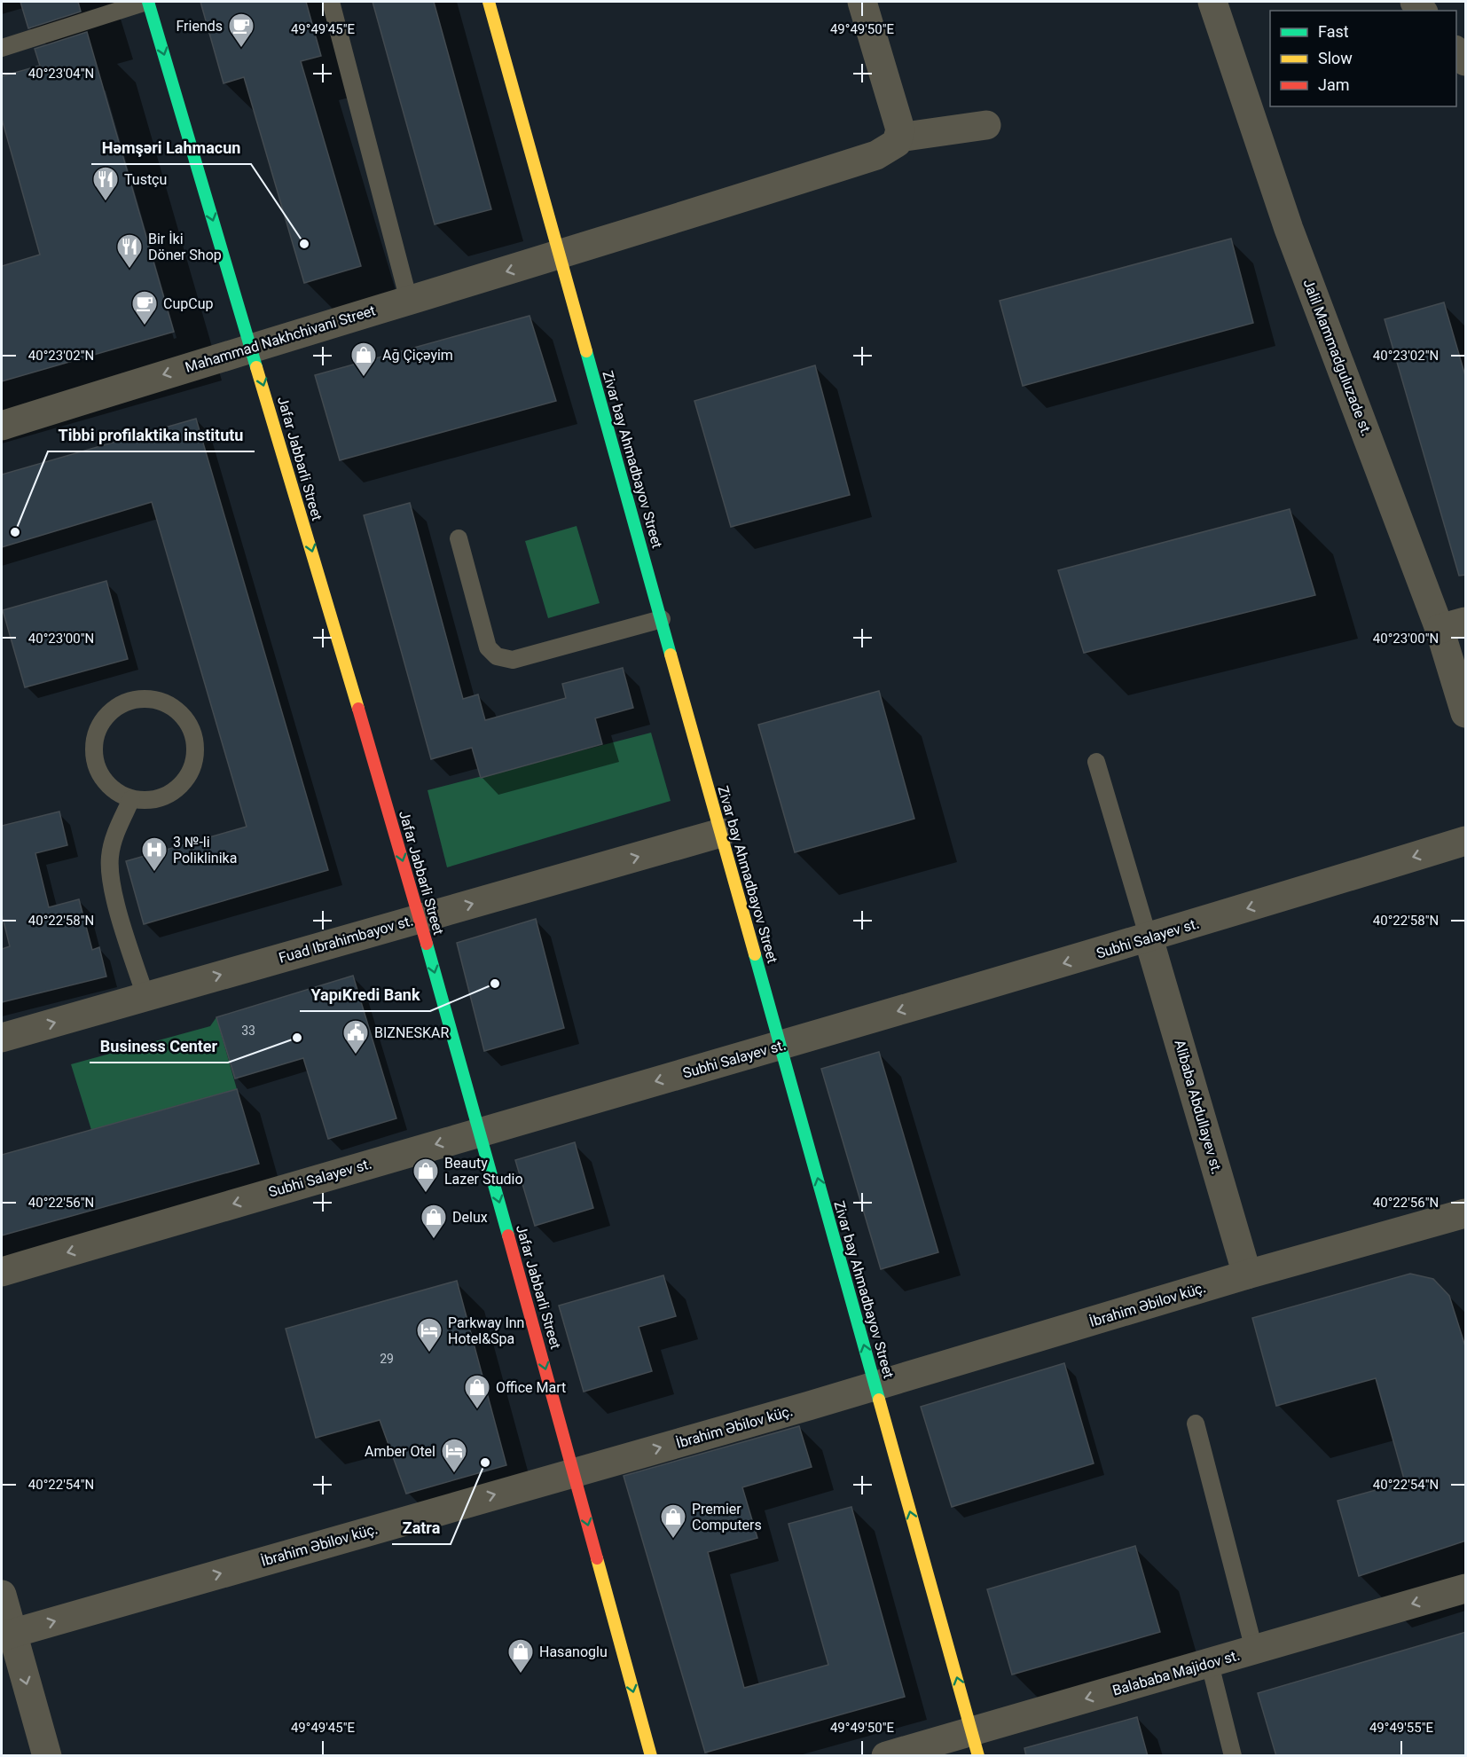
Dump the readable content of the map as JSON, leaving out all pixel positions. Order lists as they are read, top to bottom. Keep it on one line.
{"streets":{"main road":["Jafar Jabbarli Street","Zivar bay Ahmadbayov Street"],"street":["Mahammad Nakhchivani Street","Jalil Mammadguluzade st.","Subhi Salayev st.","Fuad Ibrahimbayov st.","Alibaba Abdullayev st.","İbrahim Əbilov küç.","Balababa Majidov st."]},"crossings":[["Mahammad Nakhchivani Street","Jafar Jabbarli Street"],["Mahammad Nakhchivani Street","Zivar bay Ahmadbayov Street"],["Jafar Jabbarli Street","Subhi Salayev st."],["Jafar Jabbarli Street","Fuad Ibrahimbayov st."],["Jafar Jabbarli Street","İbrahim Əbilov küç."],["Zivar bay Ahmadbayov Street","Subhi Salayev st."],["Zivar bay Ahmadbayov Street","Fuad Ibrahimbayov st."],["Zivar bay Ahmadbayov Street","İbrahim Əbilov küç."],["Zivar bay Ahmadbayov Street","Balababa Majidov st."],["Subhi Salayev st.","Alibaba Abdullayev st."],["Alibaba Abdullayev st.","İbrahim Əbilov küç."]],"one_way":["Mahammad Nakhchivani Street","Jafar Jabbarli Street","Zivar bay Ahmadbayov Street","Subhi Salayev st.","Fuad Ibrahimbayov st.","İbrahim Əbilov küç.","Balababa Majidov st."],"places":{"cafe":["Friends","CupCup"],"restaurant":["Tustçu","Bir İki Döner Shop"],"other":["Həmşəri Lahmacun","Tibbi profilaktika institutu","YapıKredi Bank","Business Center","Zatra"],"shop":["Ağ Çiçəyim","Beauty Lazer Studio","Delux","Office Mart","Premier Computers","Hasanoglu"],"hospital":["3 №-li Poliklinika"],"public building":["BIZNESKAR"],"hotel":["Parkway Inn Hotel&Spa","Amber Otel"]},"house_numbers":["33","29"],"legend":["Fast","Slow","Jam"],"coordinates":["49°49'45\"E","49°49'50\"E","40°23'04\"N","40°23'02\"N","40°23'00\"N","40°22'58\"N","40°22'56\"N","40°22'54\"N","49°49'55\"E"]}
